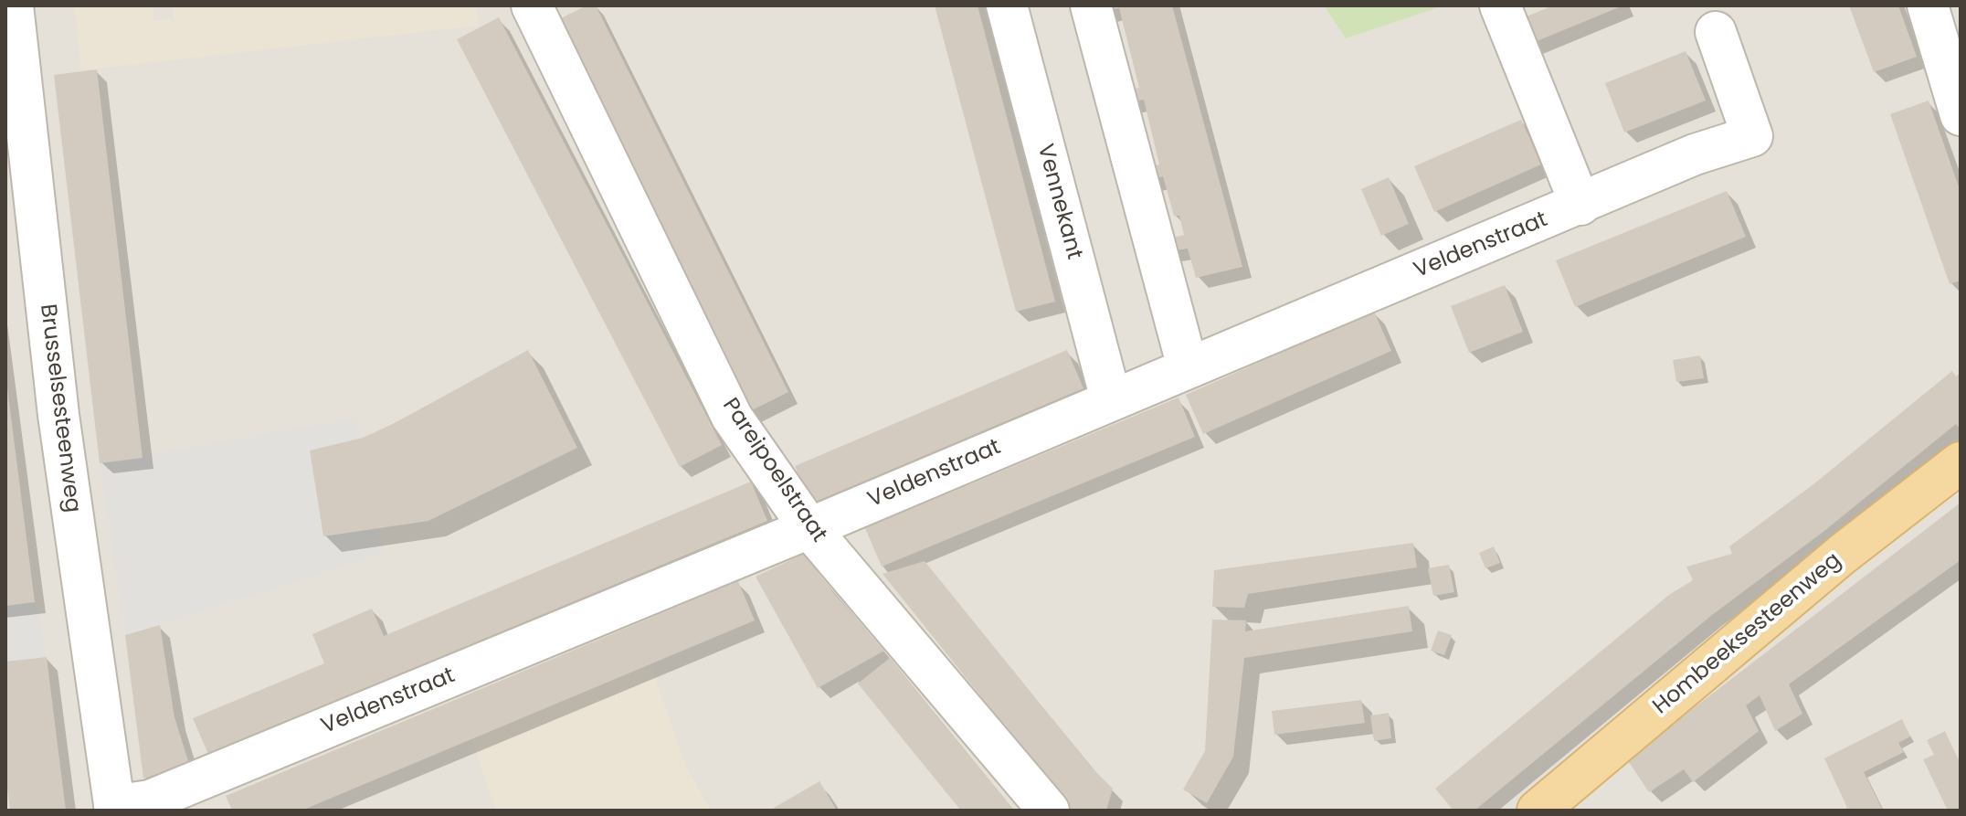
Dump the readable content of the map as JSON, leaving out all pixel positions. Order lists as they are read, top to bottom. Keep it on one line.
{"streets":{"main road":["Hombeeksesteenweg"],"street":["Vennekant","Veldenstraat","Brusselsesteenweg","Pareipoelstraat"]},"crossings":[["Vennekant","Veldenstraat"],["Veldenstraat","Brusselsesteenweg"],["Veldenstraat","Pareipoelstraat"]]}
